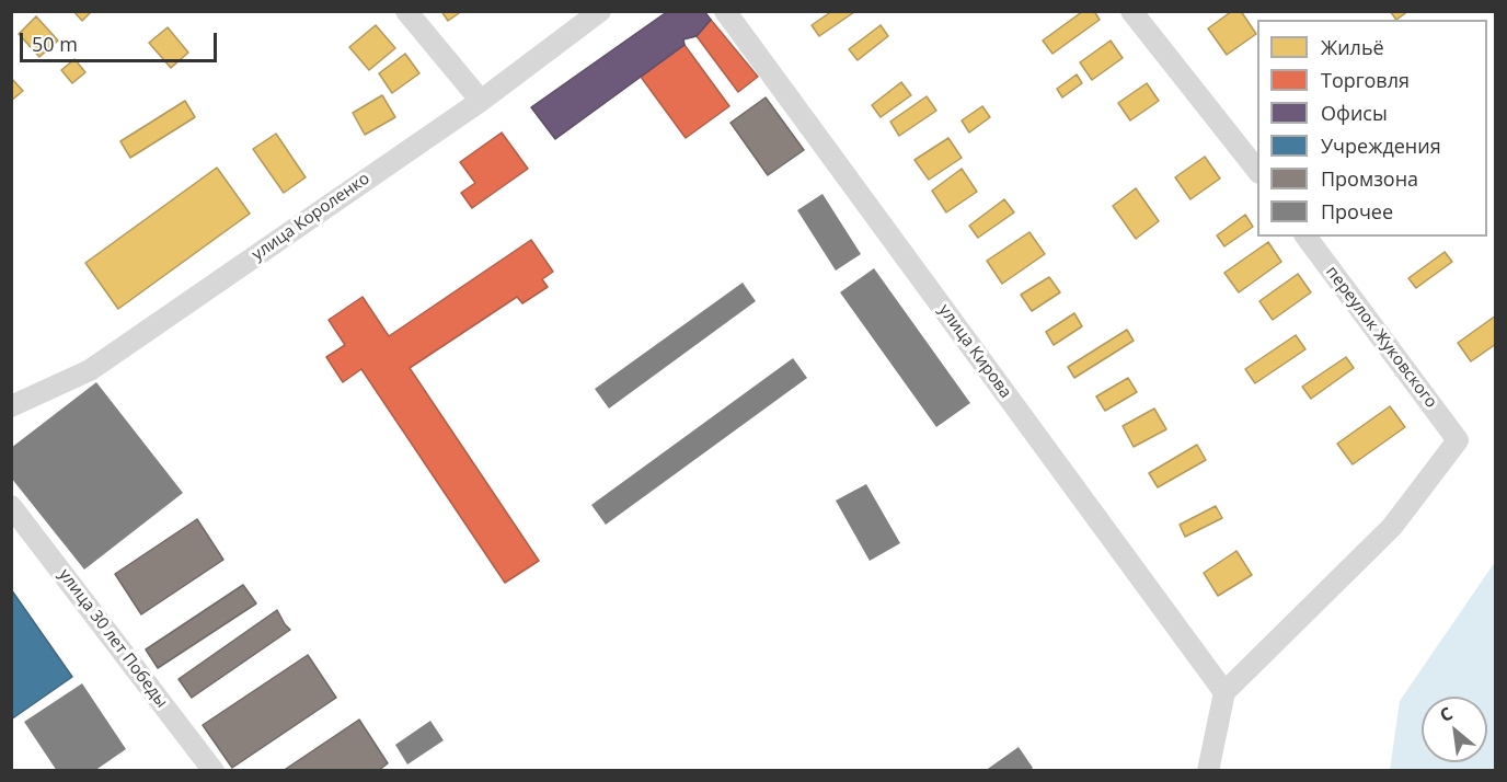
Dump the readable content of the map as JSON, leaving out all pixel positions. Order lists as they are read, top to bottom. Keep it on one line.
{"streets":{"street":["улица Короленко","переулок Жуковского","улица Кирова","улица 30 лет Победы"]},"crossings":[["переулок Жуковского","улица Кирова"]],"legend":["Жильё","Торговля","Офисы","Учреждения","Промзона","Прочее"],"scale_bar":"50 m","north":"top left"}
